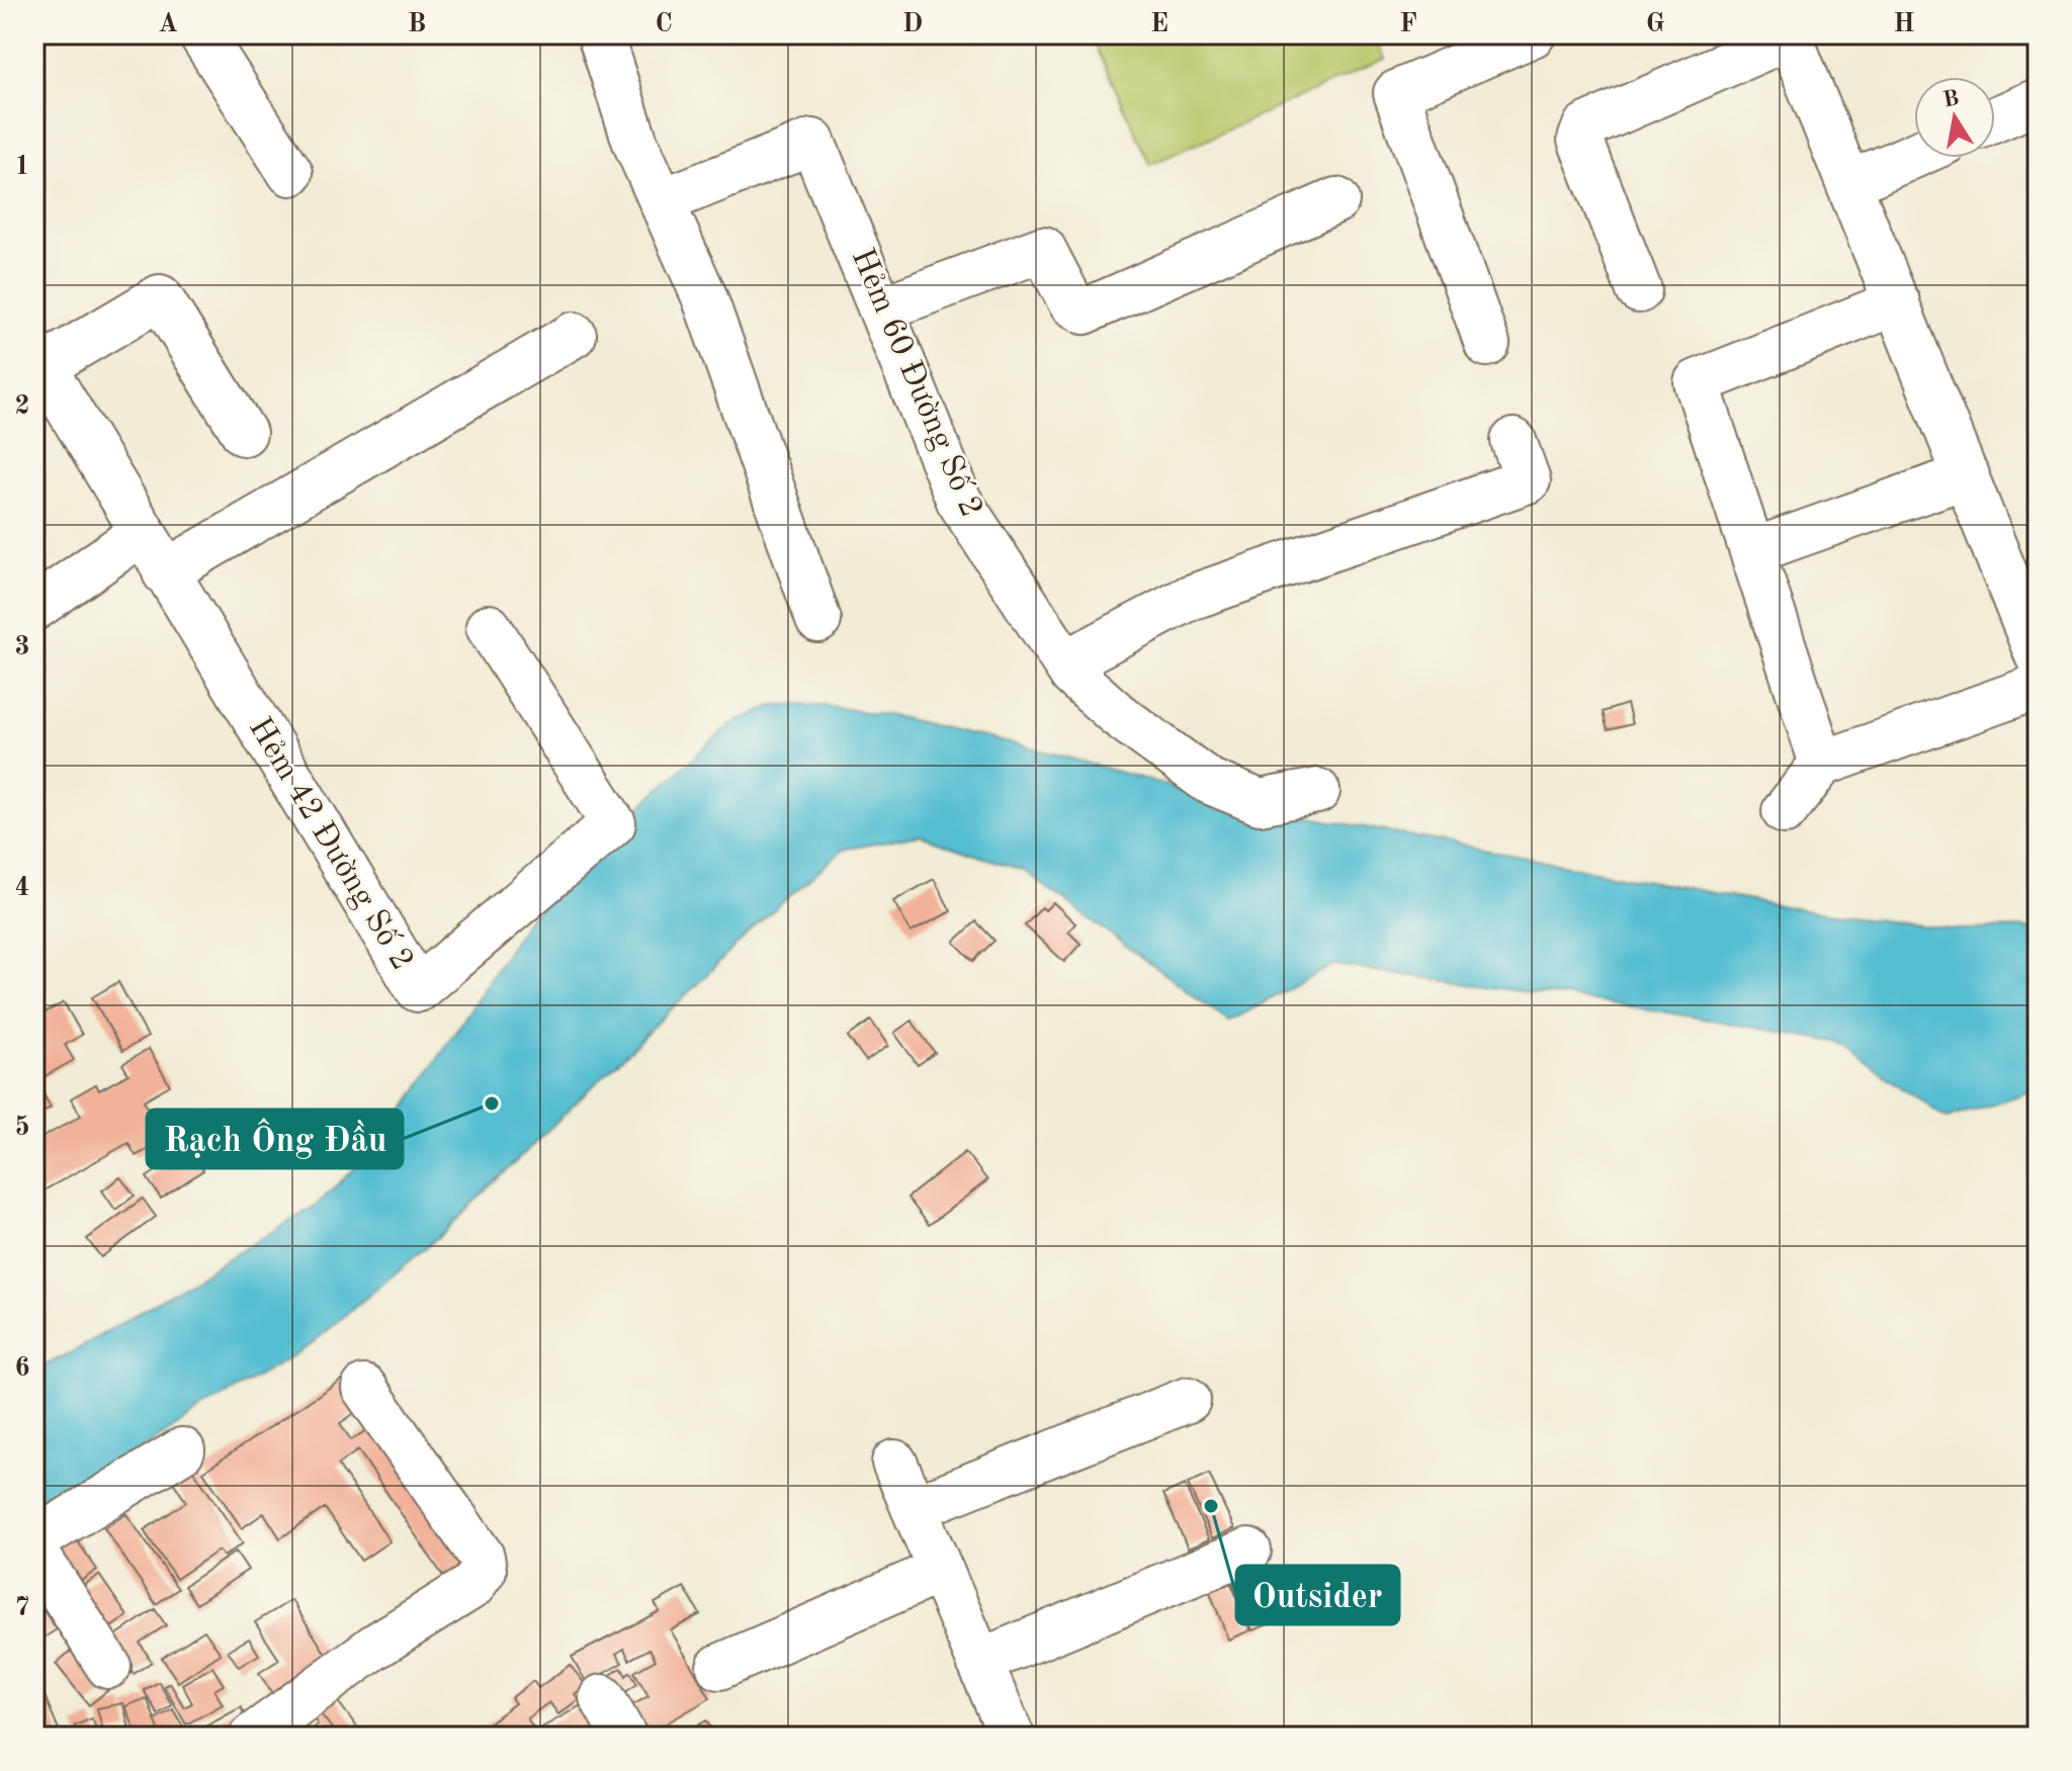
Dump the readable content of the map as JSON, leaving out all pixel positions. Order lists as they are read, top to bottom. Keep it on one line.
{"streets":{"street":["Hẻm 60 Đường Số 2","Hẻm 42 Đường Số 2"]},"places":["Rạch Ông Đầu","Outsider"],"north":"top","grid":{"columns":["A","B","C","D","E","F","G","H"],"rows":["1","2","3","4","5","6","7"]}}
